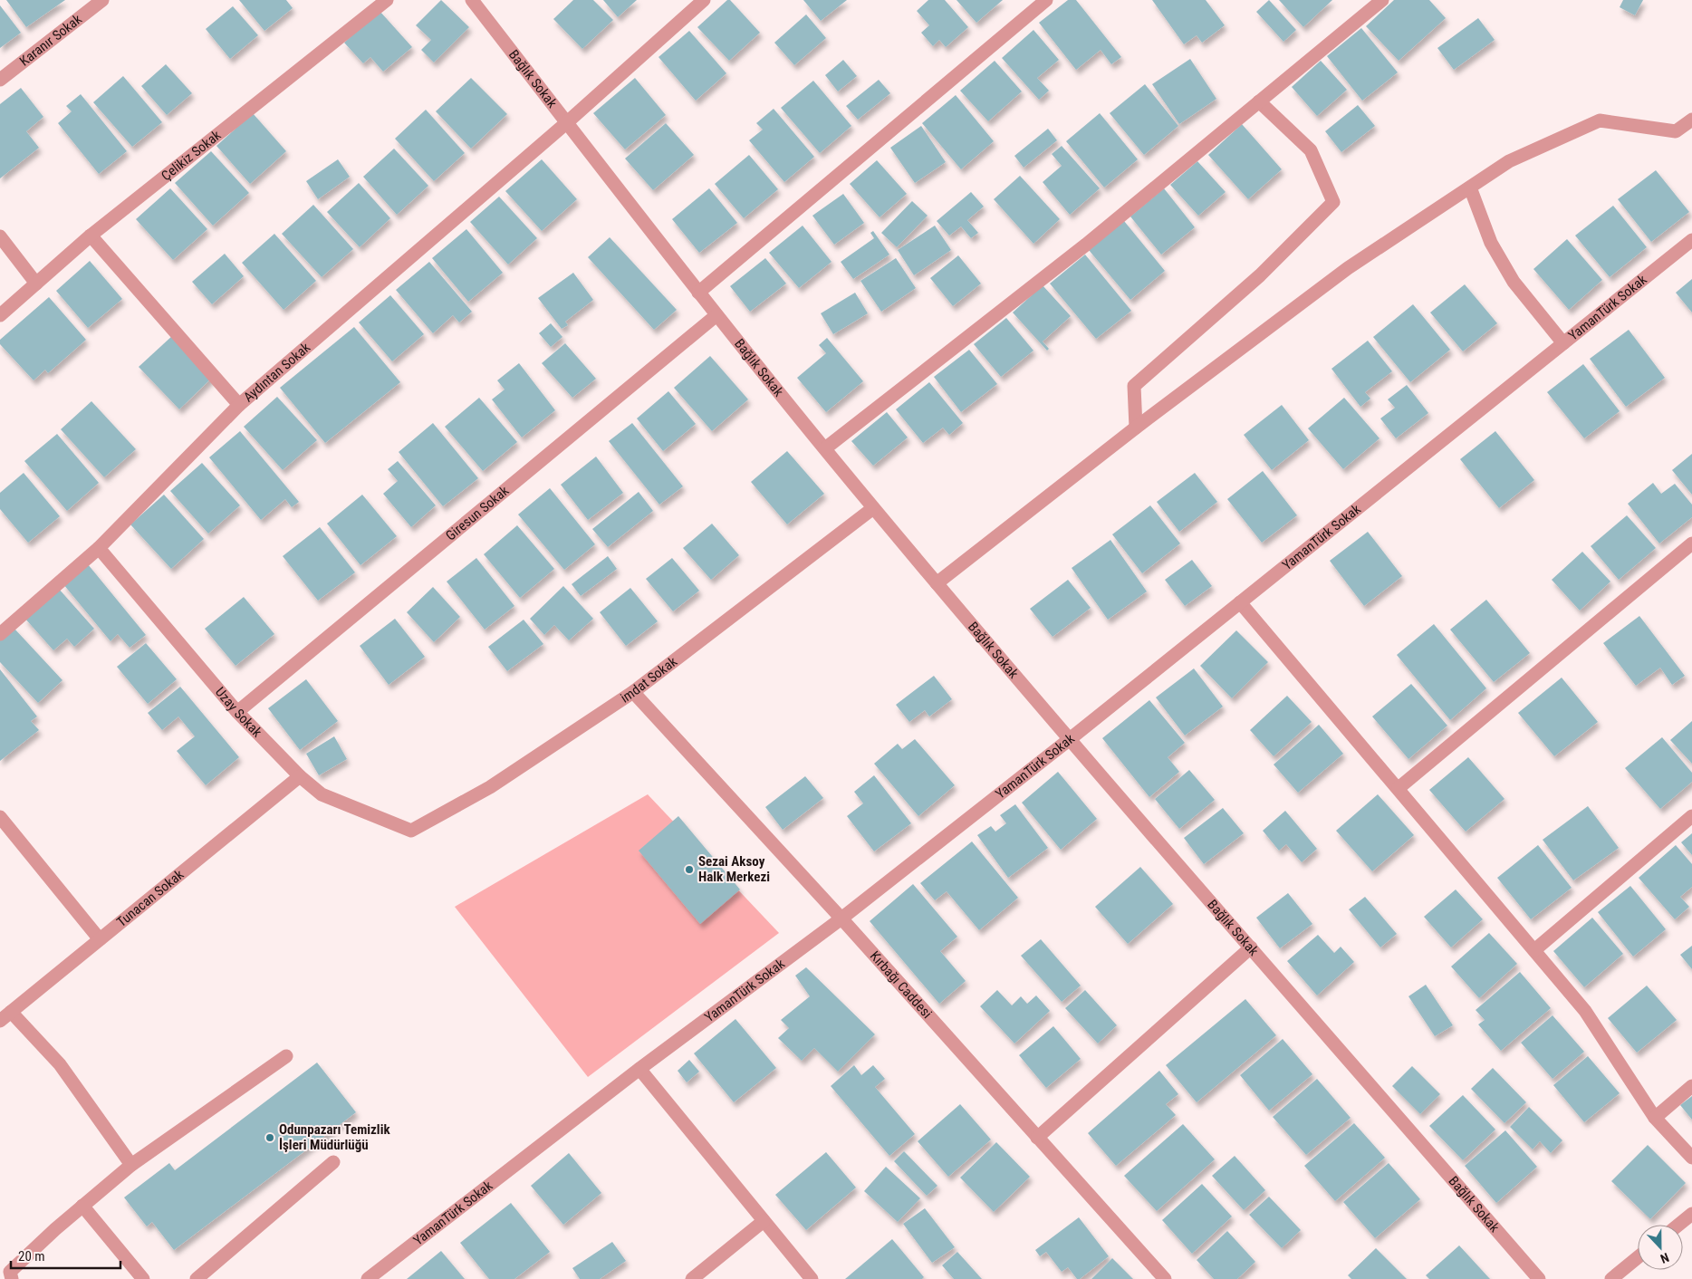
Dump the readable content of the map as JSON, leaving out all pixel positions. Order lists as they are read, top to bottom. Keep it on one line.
{"streets":{"street":["Karanır Sokak","Bağlık Sokak","Çelikiz Sokak","YamanTürk Sokak","Aydıntan Sokak","Giresun Sokak","imdat Sokak","Uzay Sokak","Tunacan Sokak","Kırbağı Caddesi"]},"crossings":[["Bağlık Sokak","YamanTürk Sokak"],["Bağlık Sokak","Aydıntan Sokak"],["Bağlık Sokak","Giresun Sokak"],["Bağlık Sokak","imdat Sokak"],["YamanTürk Sokak","Kırbağı Caddesi"],["Aydıntan Sokak","Uzay Sokak"],["Giresun Sokak","Uzay Sokak"],["imdat Sokak","Uzay Sokak"],["imdat Sokak","Kırbağı Caddesi"],["Uzay Sokak","Tunacan Sokak"]],"places":["Sezai Aksoy Halk Merkezi","Odunpazarı Temizlik İşleri Müdürlüğü"],"scale_bar":"20 m","north":"bottom"}
